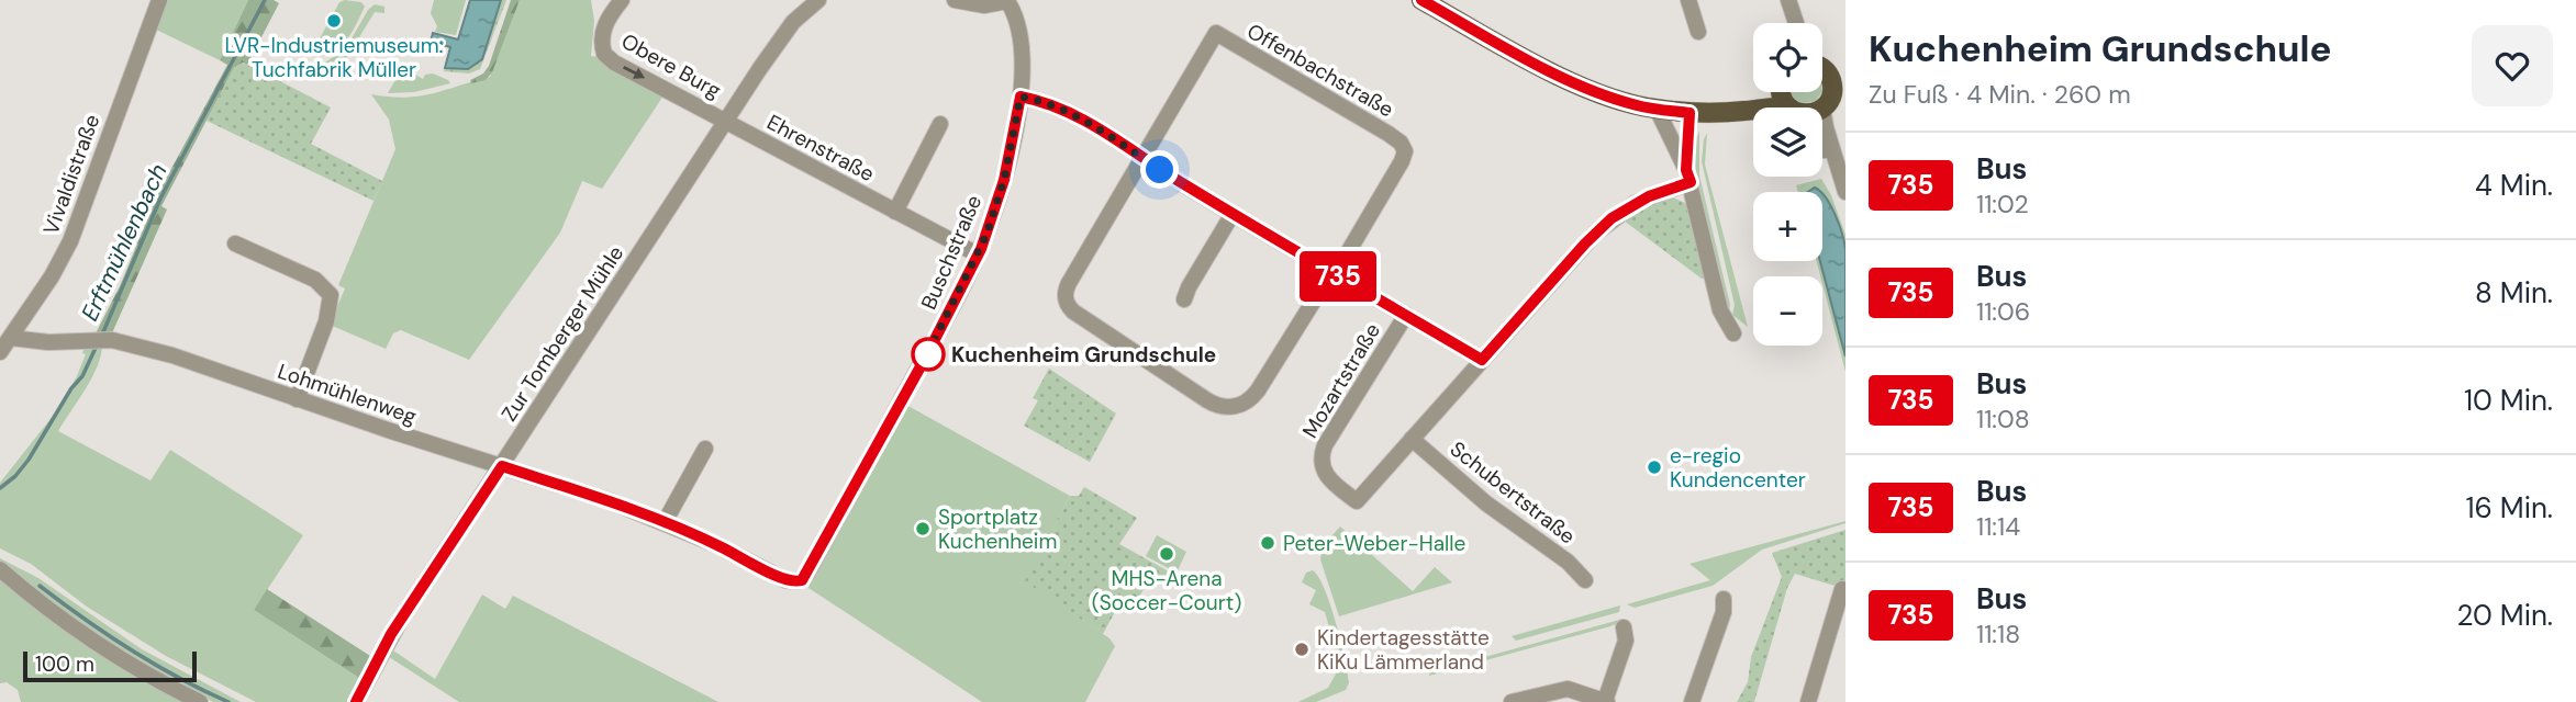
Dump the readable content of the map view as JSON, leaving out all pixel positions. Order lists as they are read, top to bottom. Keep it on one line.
{"streets":{"street":["Obere Burg","Offenbachstraße","Ehrenstraße","Vivaldistraße","Buschstraße","Zur Tomberger Mühle","Mozartstraße","Lohmühlenweg","Schubertstraße"]},"crossings":[["Obere Burg","Ehrenstraße"],["Obere Burg","Zur Tomberger Mühle"],["Ehrenstraße","Buschstraße"],["Ehrenstraße","Zur Tomberger Mühle"],["Vivaldistraße","Lohmühlenweg"],["Buschstraße","Lohmühlenweg"],["Zur Tomberger Mühle","Lohmühlenweg"],["Mozartstraße","Schubertstraße"]],"one_way":["Obere Burg"],"water":["Erftmühlenbach"],"places":["LVR-Industriemuseum: Tuchfabrik Müller","Kuchenheim Grundschule","e-regio Kundencenter","Sportplatz Kuchenheim","Peter-Weber-Halle","MHS-Arena (Soccer-Court)","Kindertagesstätte KiKu Lämmerland"],"lines":["bus line 735"],"scale_bar":"100 m","page":{"on_map":"735","heading":["Kuchenheim Grundschule","Zu Fuß · 4 Min. · 260 m"],"map_buttons":["+","−"],"list":[{"mark":"735","name":"Bus","note":"11:02","value":"4 Min."},{"mark":"735","name":"Bus","note":"11:06","value":"8 Min."},{"mark":"735","name":"Bus","note":"11:08","value":"10 Min."},{"mark":"735","name":"Bus","note":"11:14","value":"16 Min."},{"mark":"735","name":"Bus","note":"11:18","value":"20 Min."}],"scale":"100 m"}}
